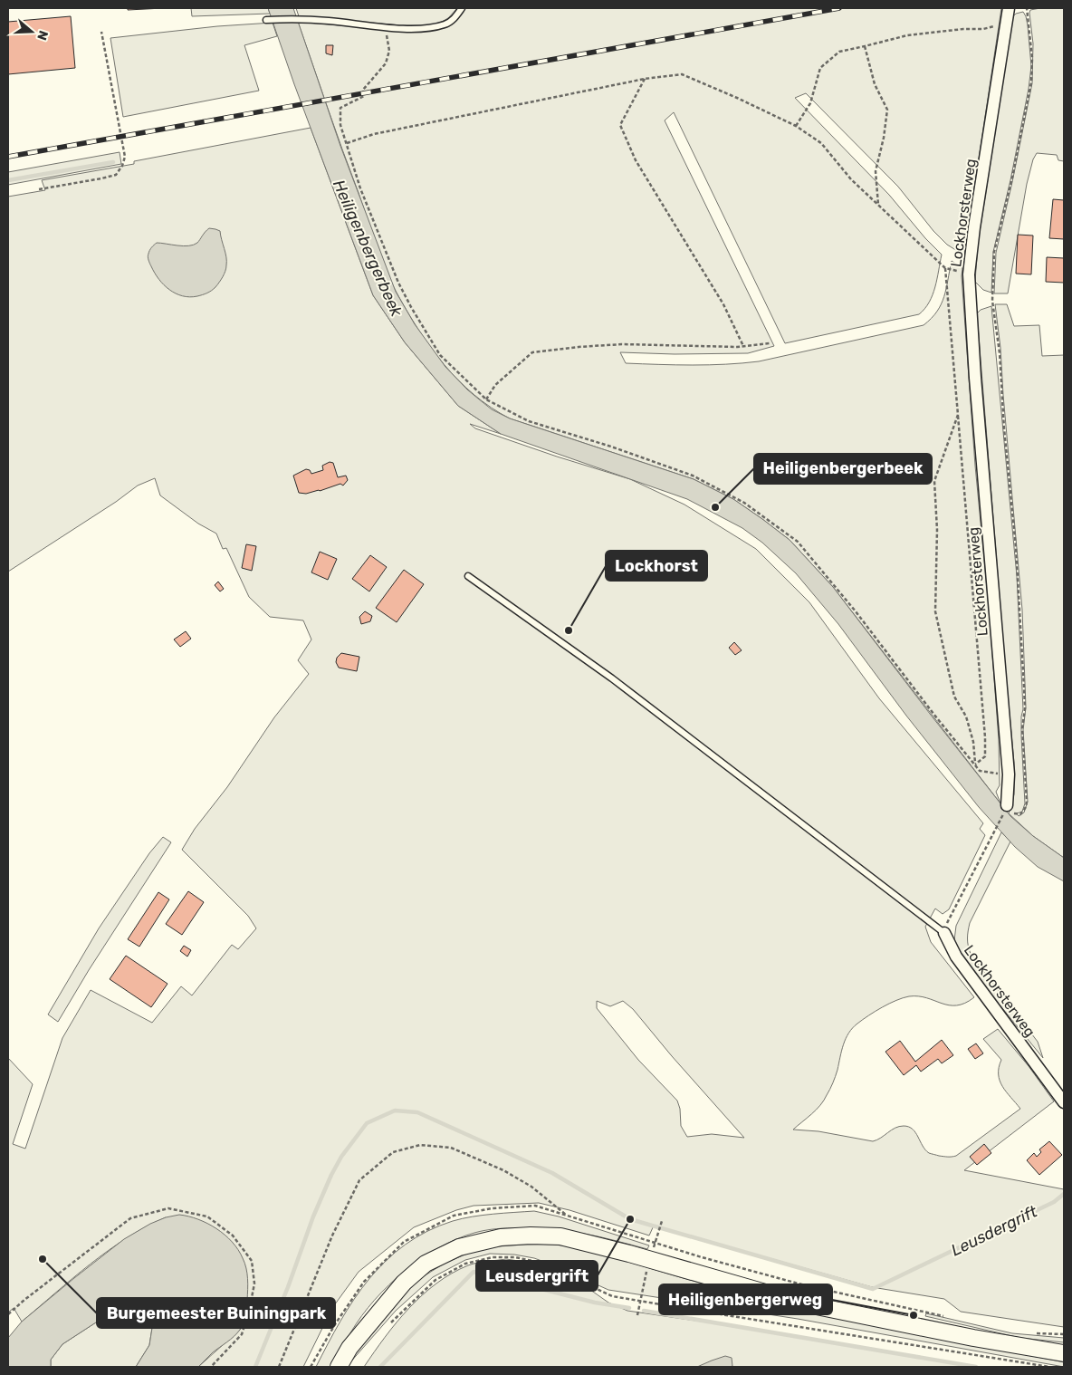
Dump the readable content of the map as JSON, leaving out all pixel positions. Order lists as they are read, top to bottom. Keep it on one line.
{"streets":{"street":["Lockhorsterweg"]},"water":["Heiligenbergerbeek","Leusdergrift"],"places":["Heiligenbergerbeek","Lockhorst","Leusdergrift","Burgemeester Buiningpark","Heiligenbergerweg"],"north":"right"}
